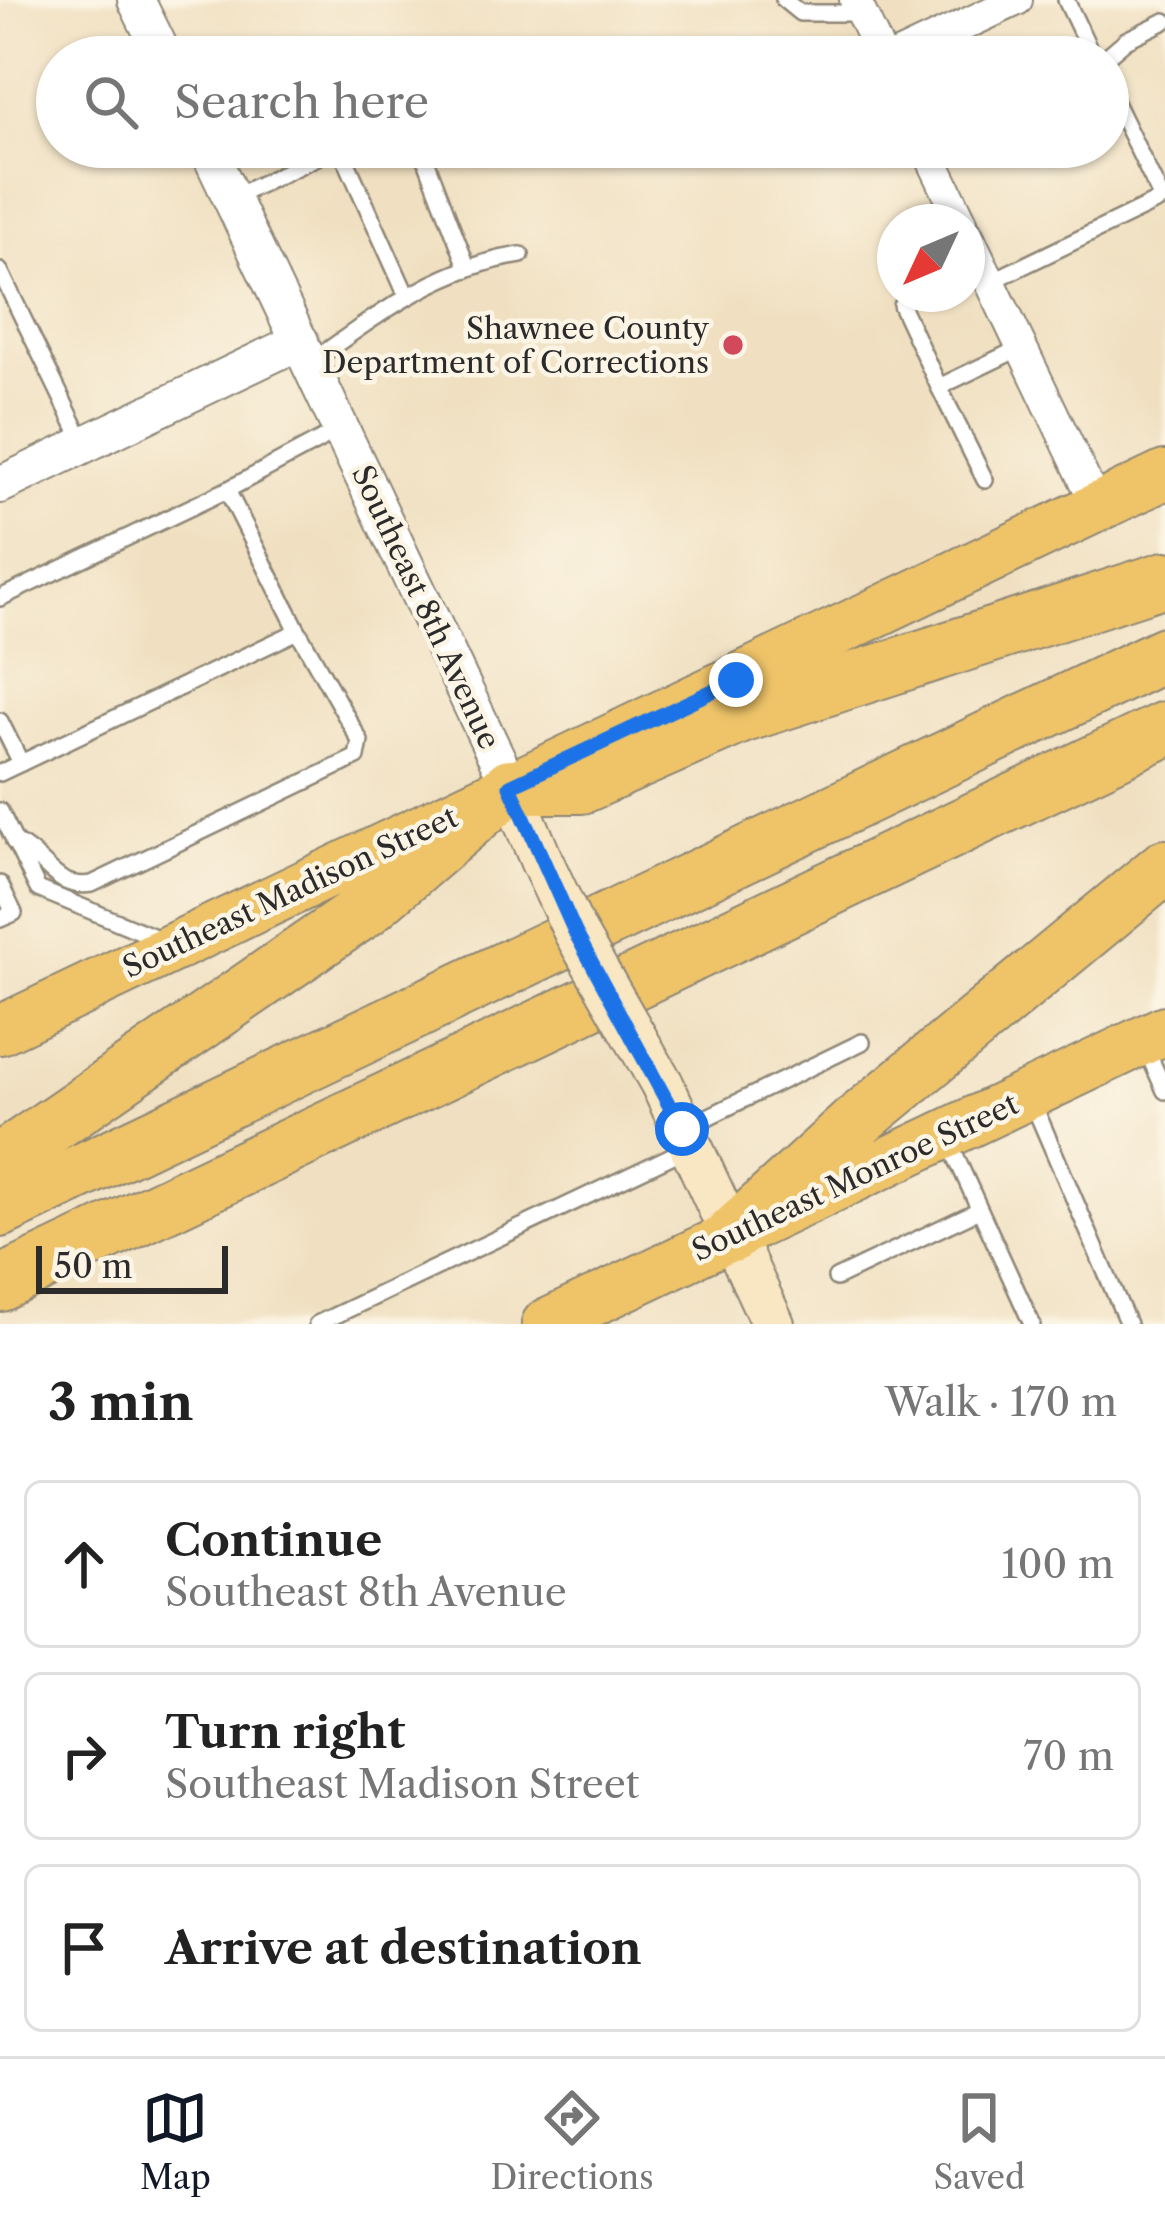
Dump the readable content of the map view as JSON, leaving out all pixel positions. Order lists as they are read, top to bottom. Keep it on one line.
{"streets":{"main road":["Southeast 8th Avenue","Southeast Madison Street","Southeast Monroe Street"]},"crossings":[["Southeast 8th Avenue","Southeast Madison Street"],["Southeast 8th Avenue","Southeast Monroe Street"]],"places":["Shawnee County Department of Corrections"],"scale_bar":"50 m","north":"bottom left","page":{"search":"Search here","scale":"50 m","heading":["3 min","Walk · 170 m"],"list":[["Continue","Southeast 8th Avenue","100 m"],["Turn right","Southeast Madison Street","70 m"],"Arrive at destination"],"nav":["Map","Directions","Saved"]}}
